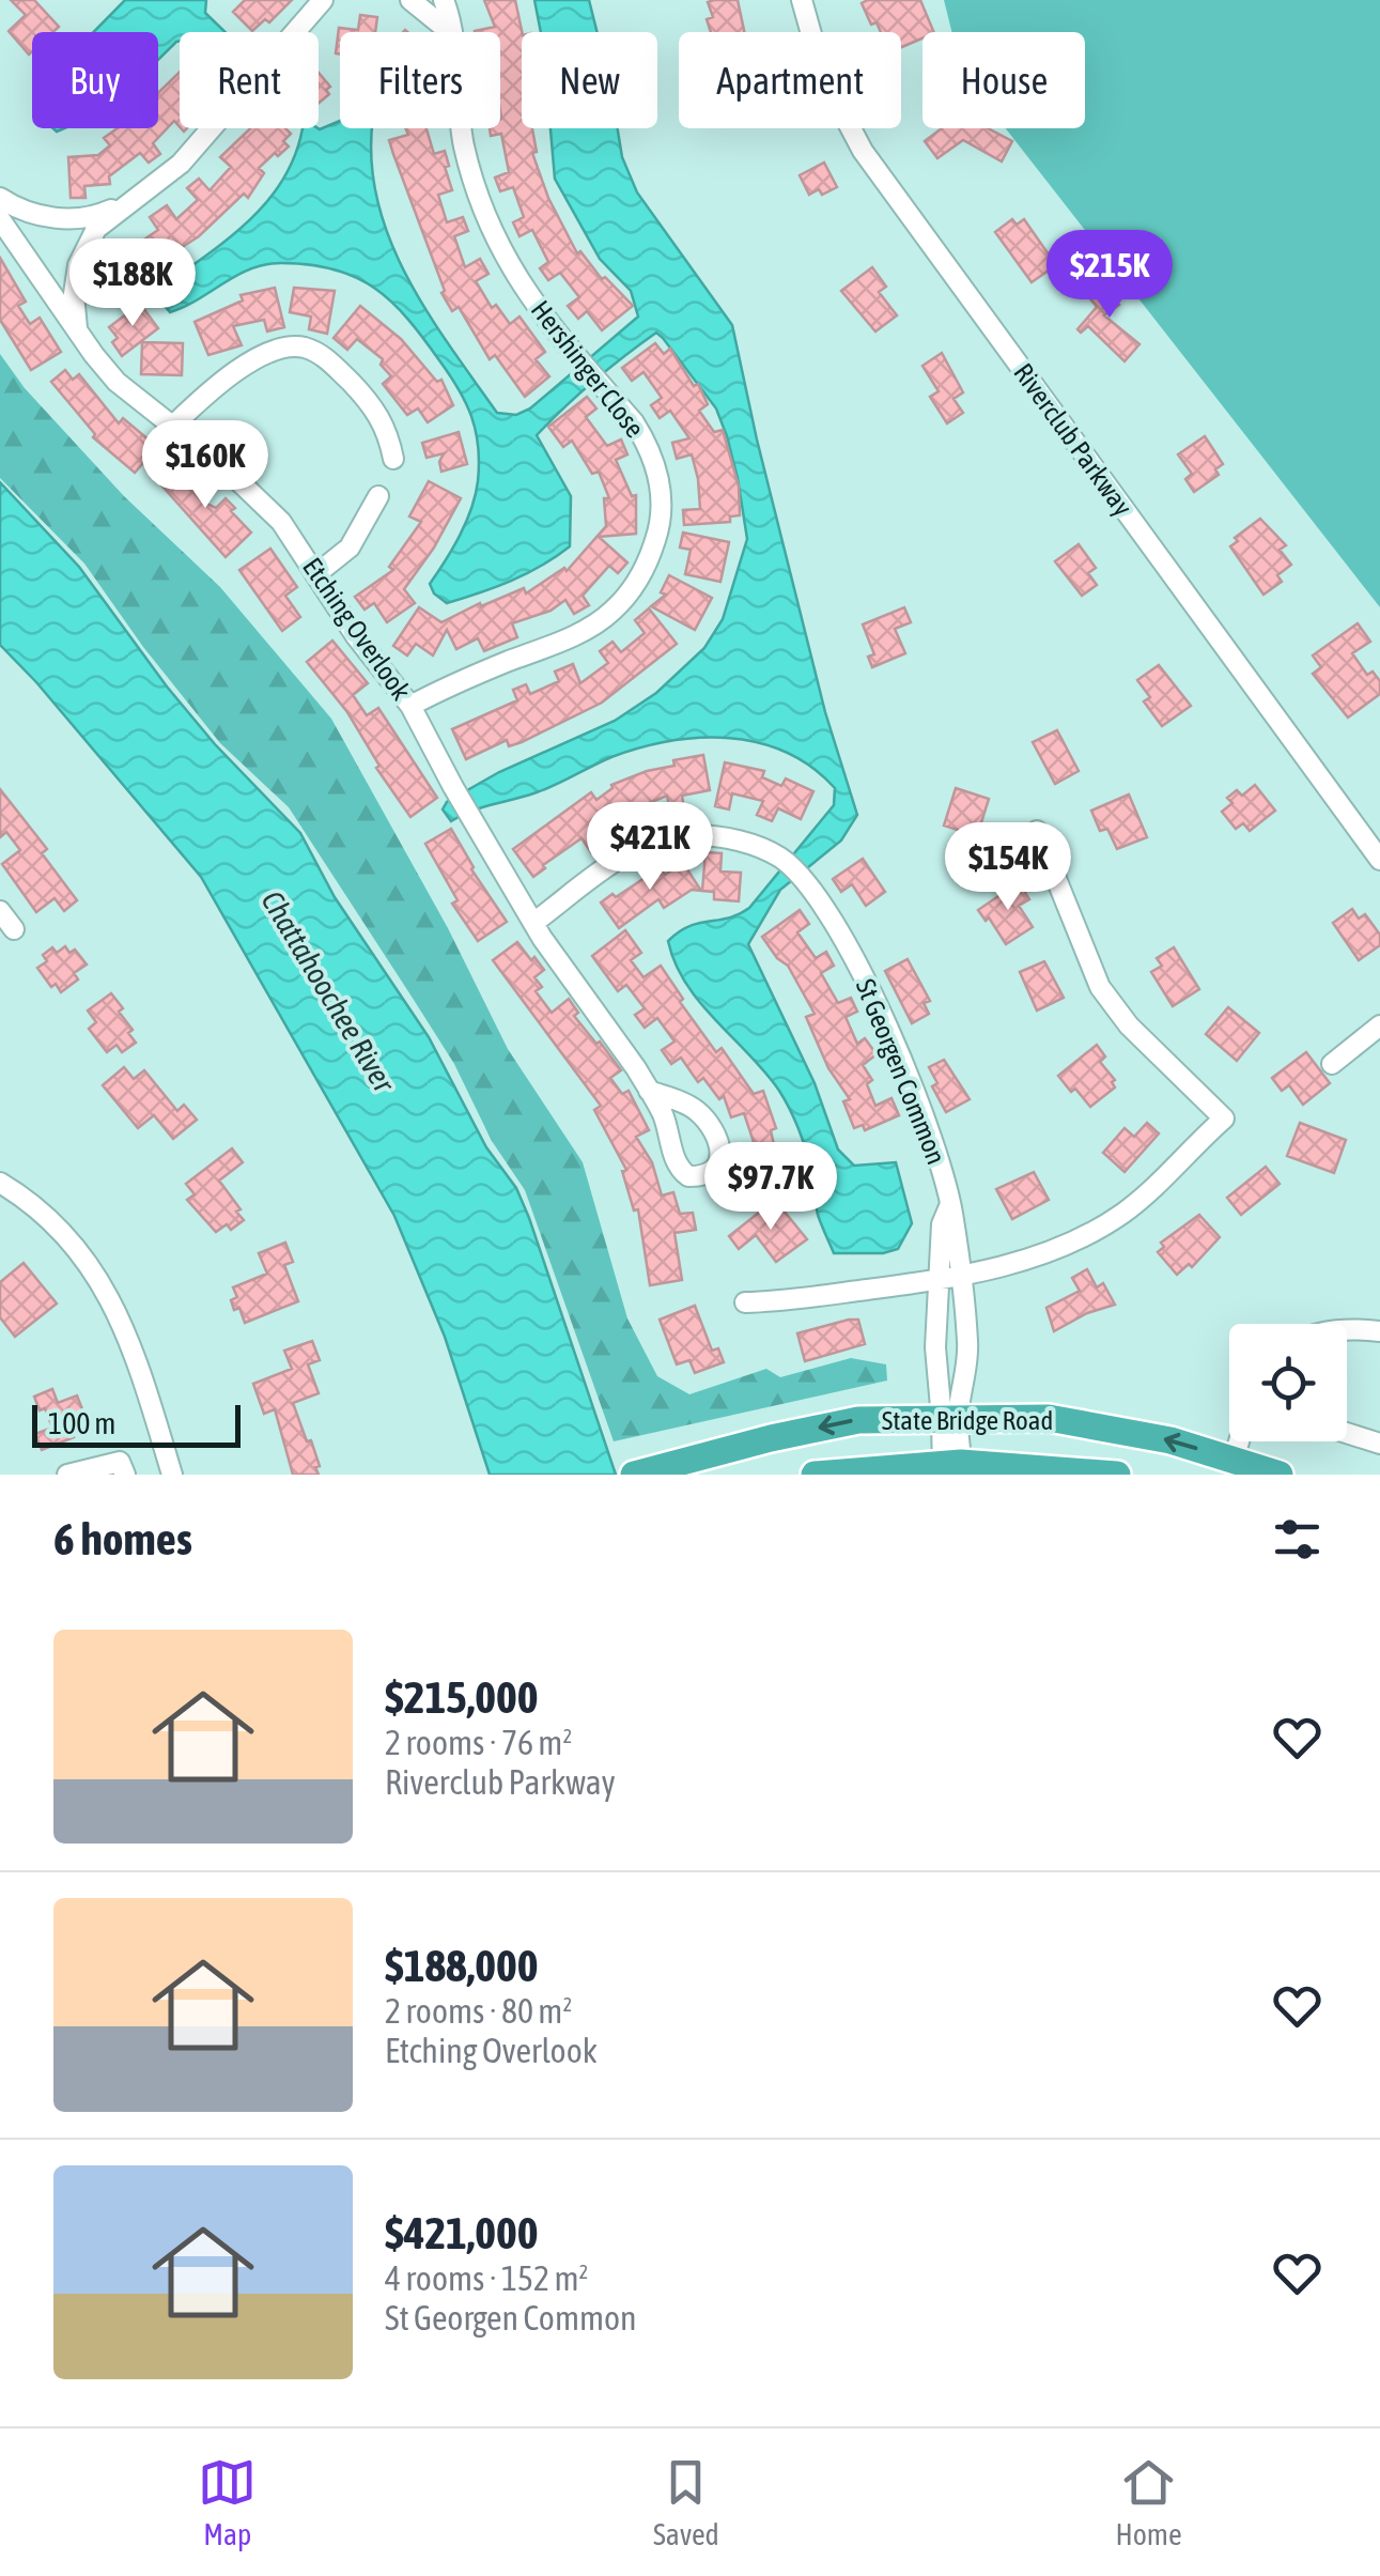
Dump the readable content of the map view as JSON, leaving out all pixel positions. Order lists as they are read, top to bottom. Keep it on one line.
{"streets":{"highway":["State Bridge Road"],"street":["Hershinger Close","Riverclub Parkway","Etching Overlook","St Georgen Common"]},"crossings":[["Hershinger Close","Etching Overlook"],["Etching Overlook","St Georgen Common"],["St Georgen Common","State Bridge Road"]],"water":["Chattahoochee River"],"scale_bar":"100 m","page":{"chip":["Buy","Rent","Filters","New","Apartment","House"],"price":["$215K","$188K","$160K","$421K","$154K","$97.7K"],"scale":"100 m","heading":"6 homes","list":[{"name":"$215,000","note":"2 rooms · 76 m² · Riverclub Parkway"},{"name":"$188,000","note":"2 rooms · 80 m² · Etching Overlook"},{"name":"$421,000","note":"4 rooms · 152 m² · St Georgen Common"}],"tabs":["Map","Saved","Home"]}}
